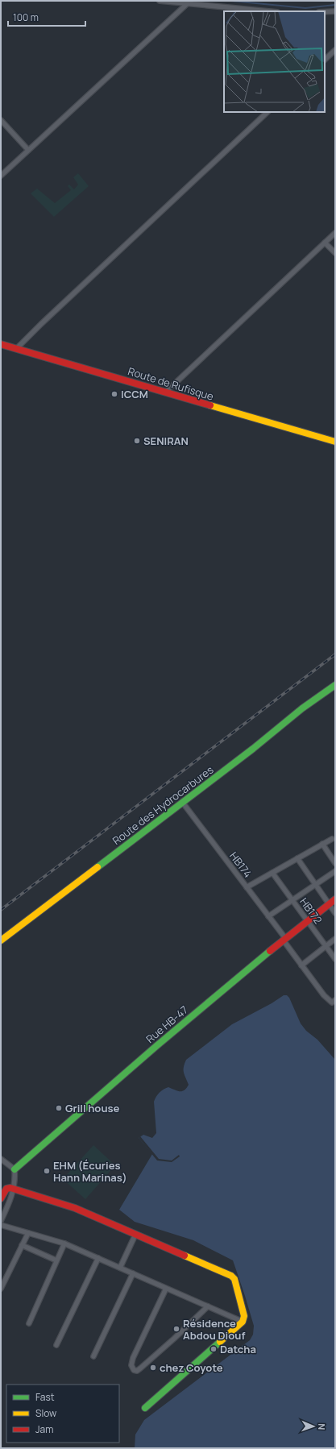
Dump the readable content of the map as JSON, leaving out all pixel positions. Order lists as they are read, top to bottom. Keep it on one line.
{"streets":{"street":["Route de Rufisque","Route des Hydrocarbures","HB174","HB172","Rue HB-47"]},"crossings":[["Route des Hydrocarbures","HB174"],["HB174","Rue HB-47"],["HB172","Rue HB-47"]],"places":["ICCM","SENIRAN","Grill house","EHM (Écuries Hann Marinas)","Résidence Abdou Diouf","Datcha","chez Coyote"],"legend":["Fast","Slow","Jam"],"scale_bar":"100 m","north":"right"}
